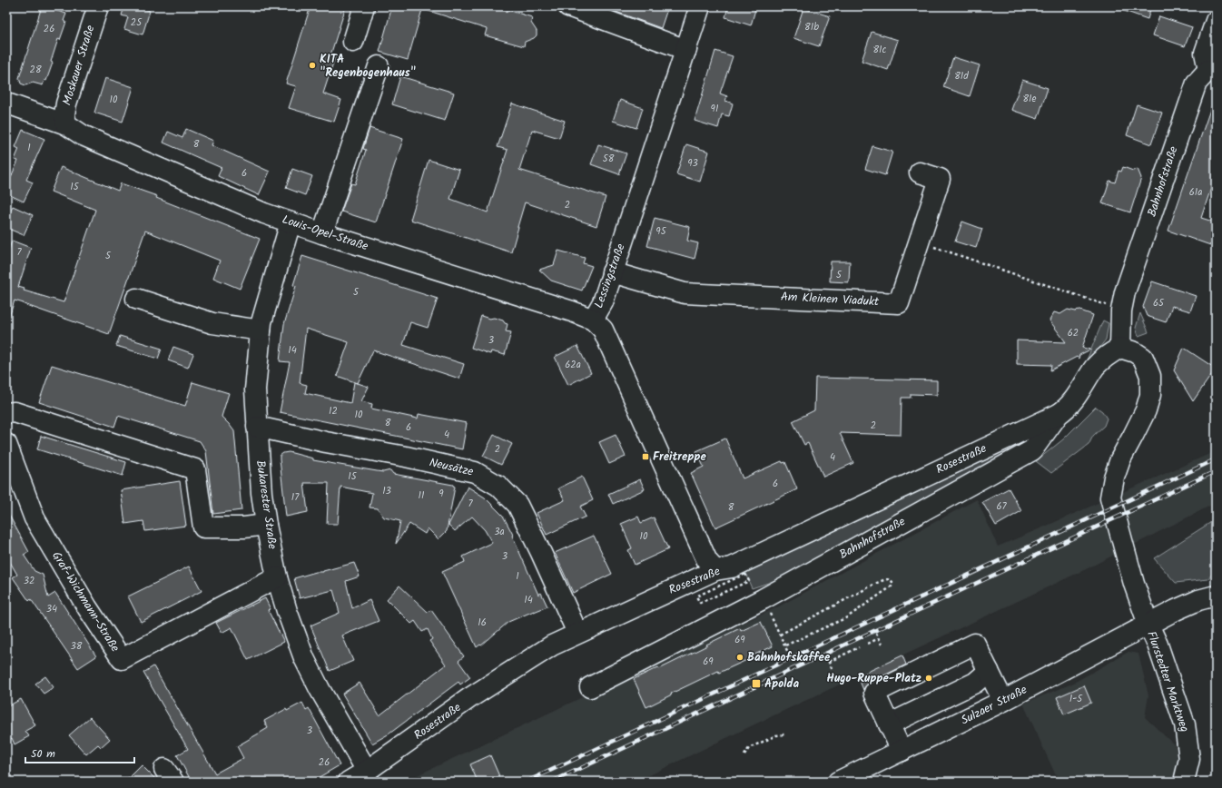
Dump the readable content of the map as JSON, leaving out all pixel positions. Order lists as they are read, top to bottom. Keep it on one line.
{"streets":{"street":["Moskauer Straße","Bahnhofstraße","Louis-Opel-Straße","Lessingstraße","Am Kleinen Viadukt","Rosestraße","Neusätze","Bukarester Straße","Graf-Wichmann-Straße","Flurstedter Marktweg","Sulzaer Straße"]},"crossings":[["Moskauer Straße","Louis-Opel-Straße"],["Bahnhofstraße","Rosestraße"],["Louis-Opel-Straße","Lessingstraße"],["Louis-Opel-Straße","Bukarester Straße"],["Lessingstraße","Am Kleinen Viadukt"],["Lessingstraße","Rosestraße"],["Rosestraße","Neusätze"],["Rosestraße","Bukarester Straße"],["Neusätze","Bukarester Straße"],["Bukarester Straße","Graf-Wichmann-Straße"],["Flurstedter Marktweg","Sulzaer Straße"]],"places":{"other":["KITA \"Regenbogenhaus\"","Bahnhofskaffee","Hugo-Ruppe-Platz"],"transit":["Freitreppe","Apolda"]},"house_numbers":["25","81b","26","81c","28","81d","81e","10","91","8","1","58","93","6","15","61a","2","95","7","5","5","5","65","62","3","14","62a","12","10","8","2","6","4","2","4","15","6","13","9","11","17","7","67","8","3a","10","3","1","32","14","34","16","69","38","69","1-5","3","26"],"scale_bar":"50 m"}
